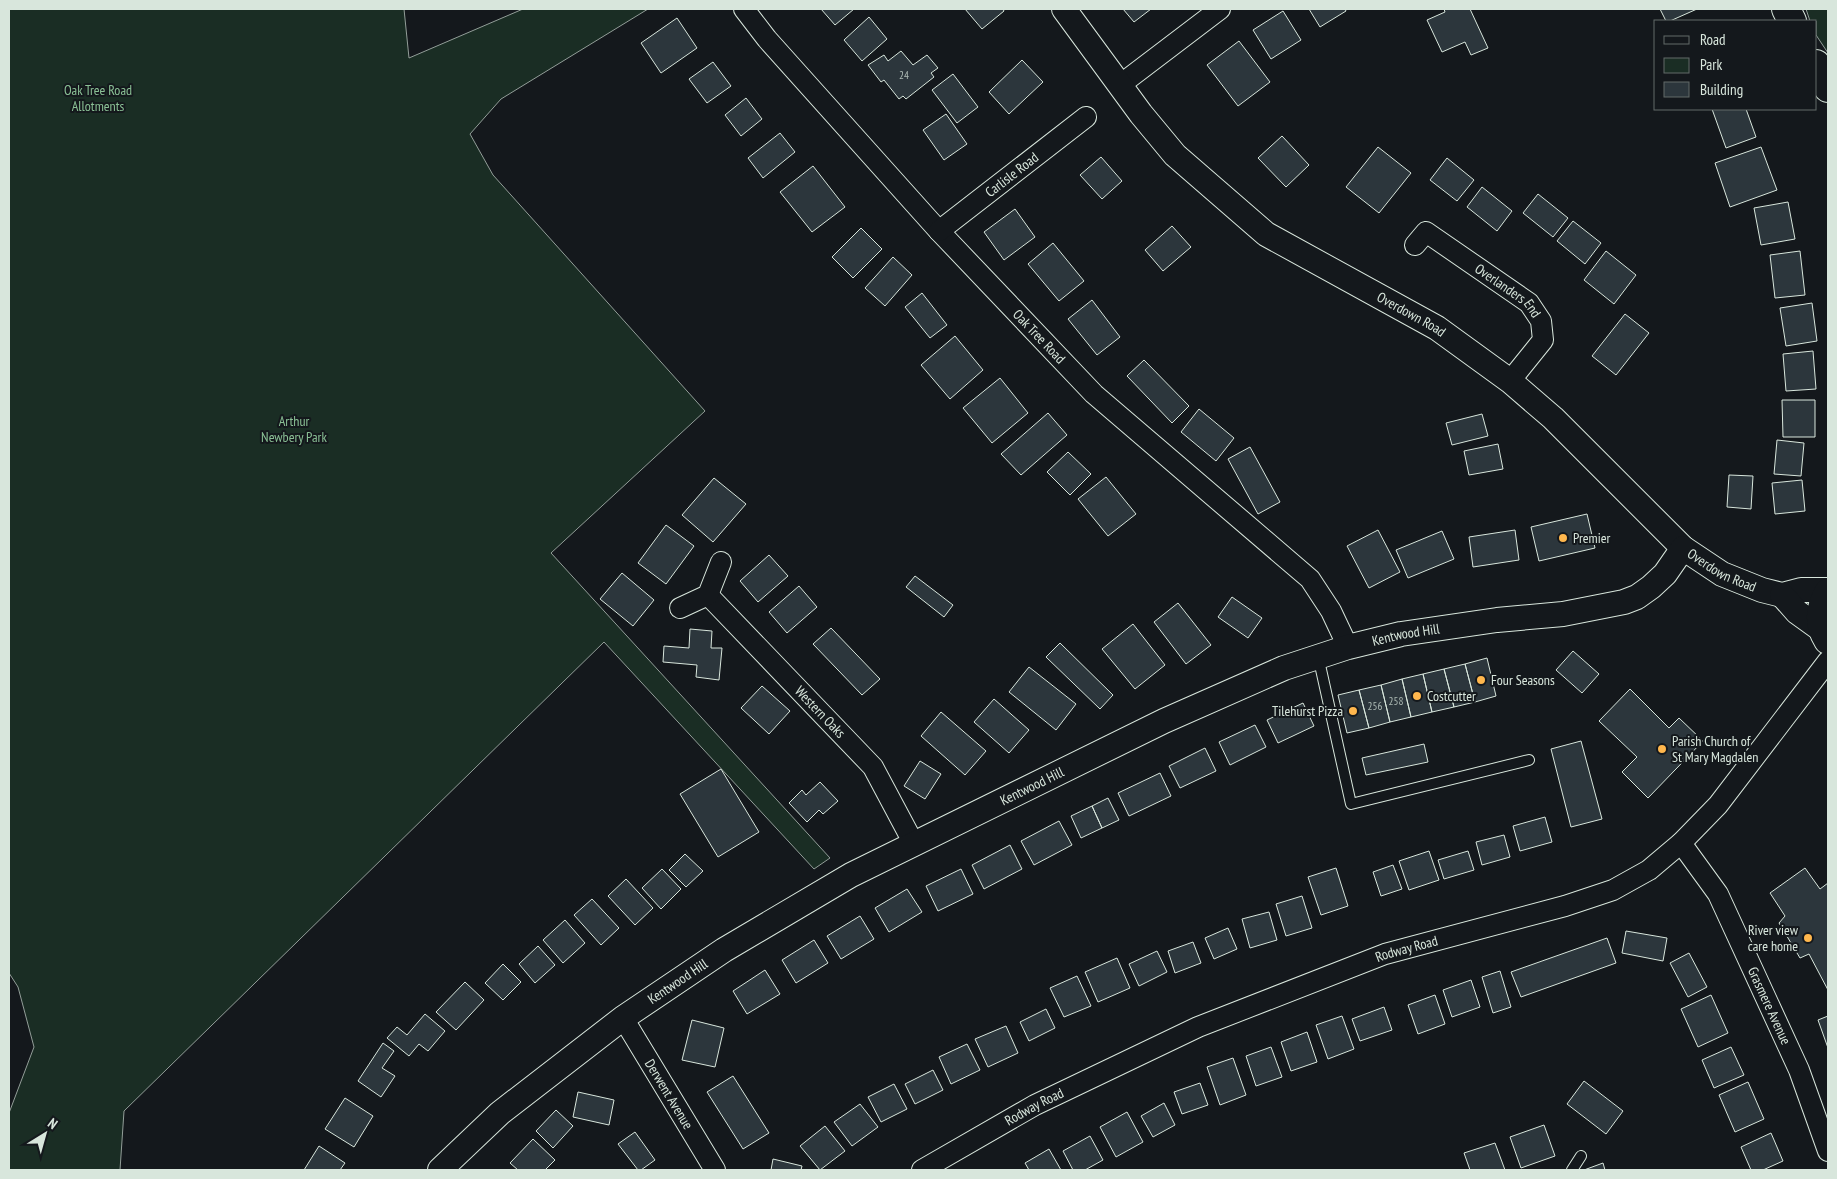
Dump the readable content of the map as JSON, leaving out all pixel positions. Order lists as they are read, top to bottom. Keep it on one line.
{"streets":{"street":["Carlisle Road","Overlanders End","Overdown Road","Oak Tree Road","Kentwood Hill","Western Oaks","Rodway Road","Grasmere Avenue","Derwent Avenue"]},"crossings":[["Carlisle Road","Oak Tree Road"],["Overlanders End","Overdown Road"],["Overdown Road","Kentwood Hill"],["Oak Tree Road","Kentwood Hill"],["Kentwood Hill","Western Oaks"],["Kentwood Hill","Derwent Avenue"],["Rodway Road","Grasmere Avenue"]],"parks":["Oak Tree Road Allotments","Arthur Newbery Park"],"places":["Premier","Four Seasons","Costcutter","Tilehurst Pizza","Parish Church of St Mary Magdalen","River view care home"],"house_numbers":["24","258","256"],"legend":["Road","Park","Building"],"north":"top right"}
